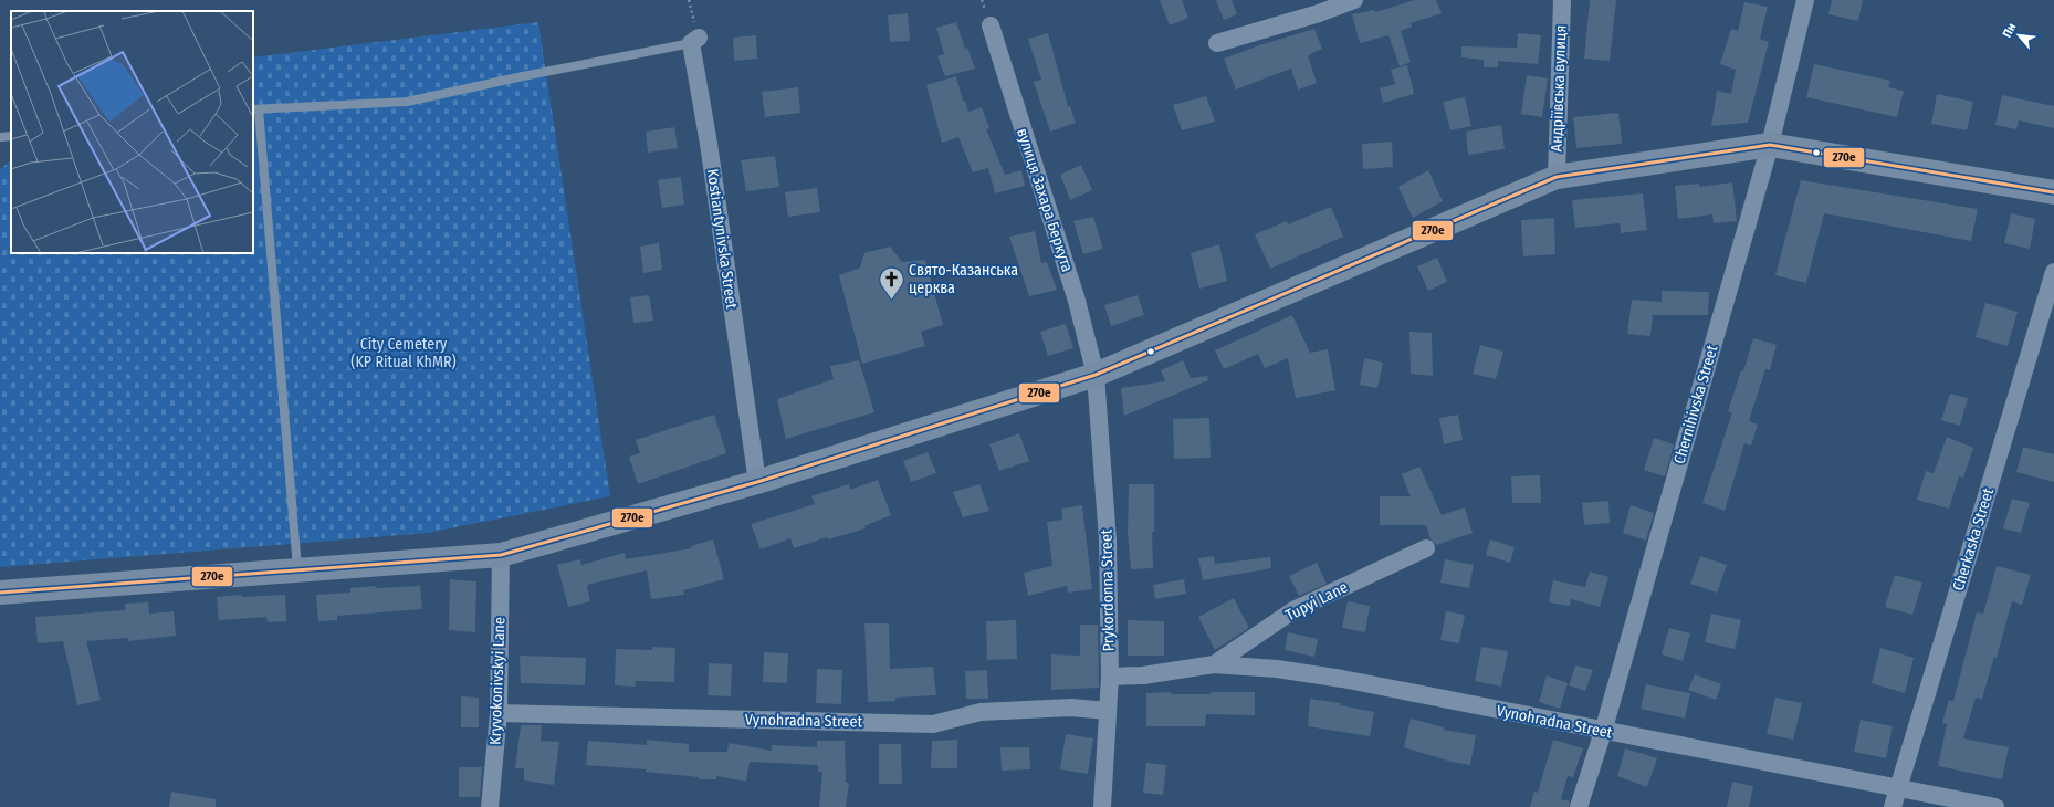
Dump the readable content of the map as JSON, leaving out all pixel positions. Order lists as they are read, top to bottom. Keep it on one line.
{"streets":{"street":["Андріївська вулиця","вулиця Захара Беркута","Kostiantynivska Street","Chernihivska Street","Cherkaska Street","Prykordonna Street","Tupyi Lane","Kryvokonivskyi Lane","Vynohradna Street"]},"crossings":[["вулиця Захара Беркута","Prykordonna Street"],["Chernihivska Street","Vynohradna Street"],["Cherkaska Street","Vynohradna Street"],["Prykordonna Street","Vynohradna Street"],["Tupyi Lane","Vynohradna Street"],["Kryvokonivskyi Lane","Vynohradna Street"]],"parks":["City Cemetery (KP Ritual KhMR)"],"places":{"church":["Свято-Казанська церква"]},"lines":["transit line 270е"],"north":"top left"}
